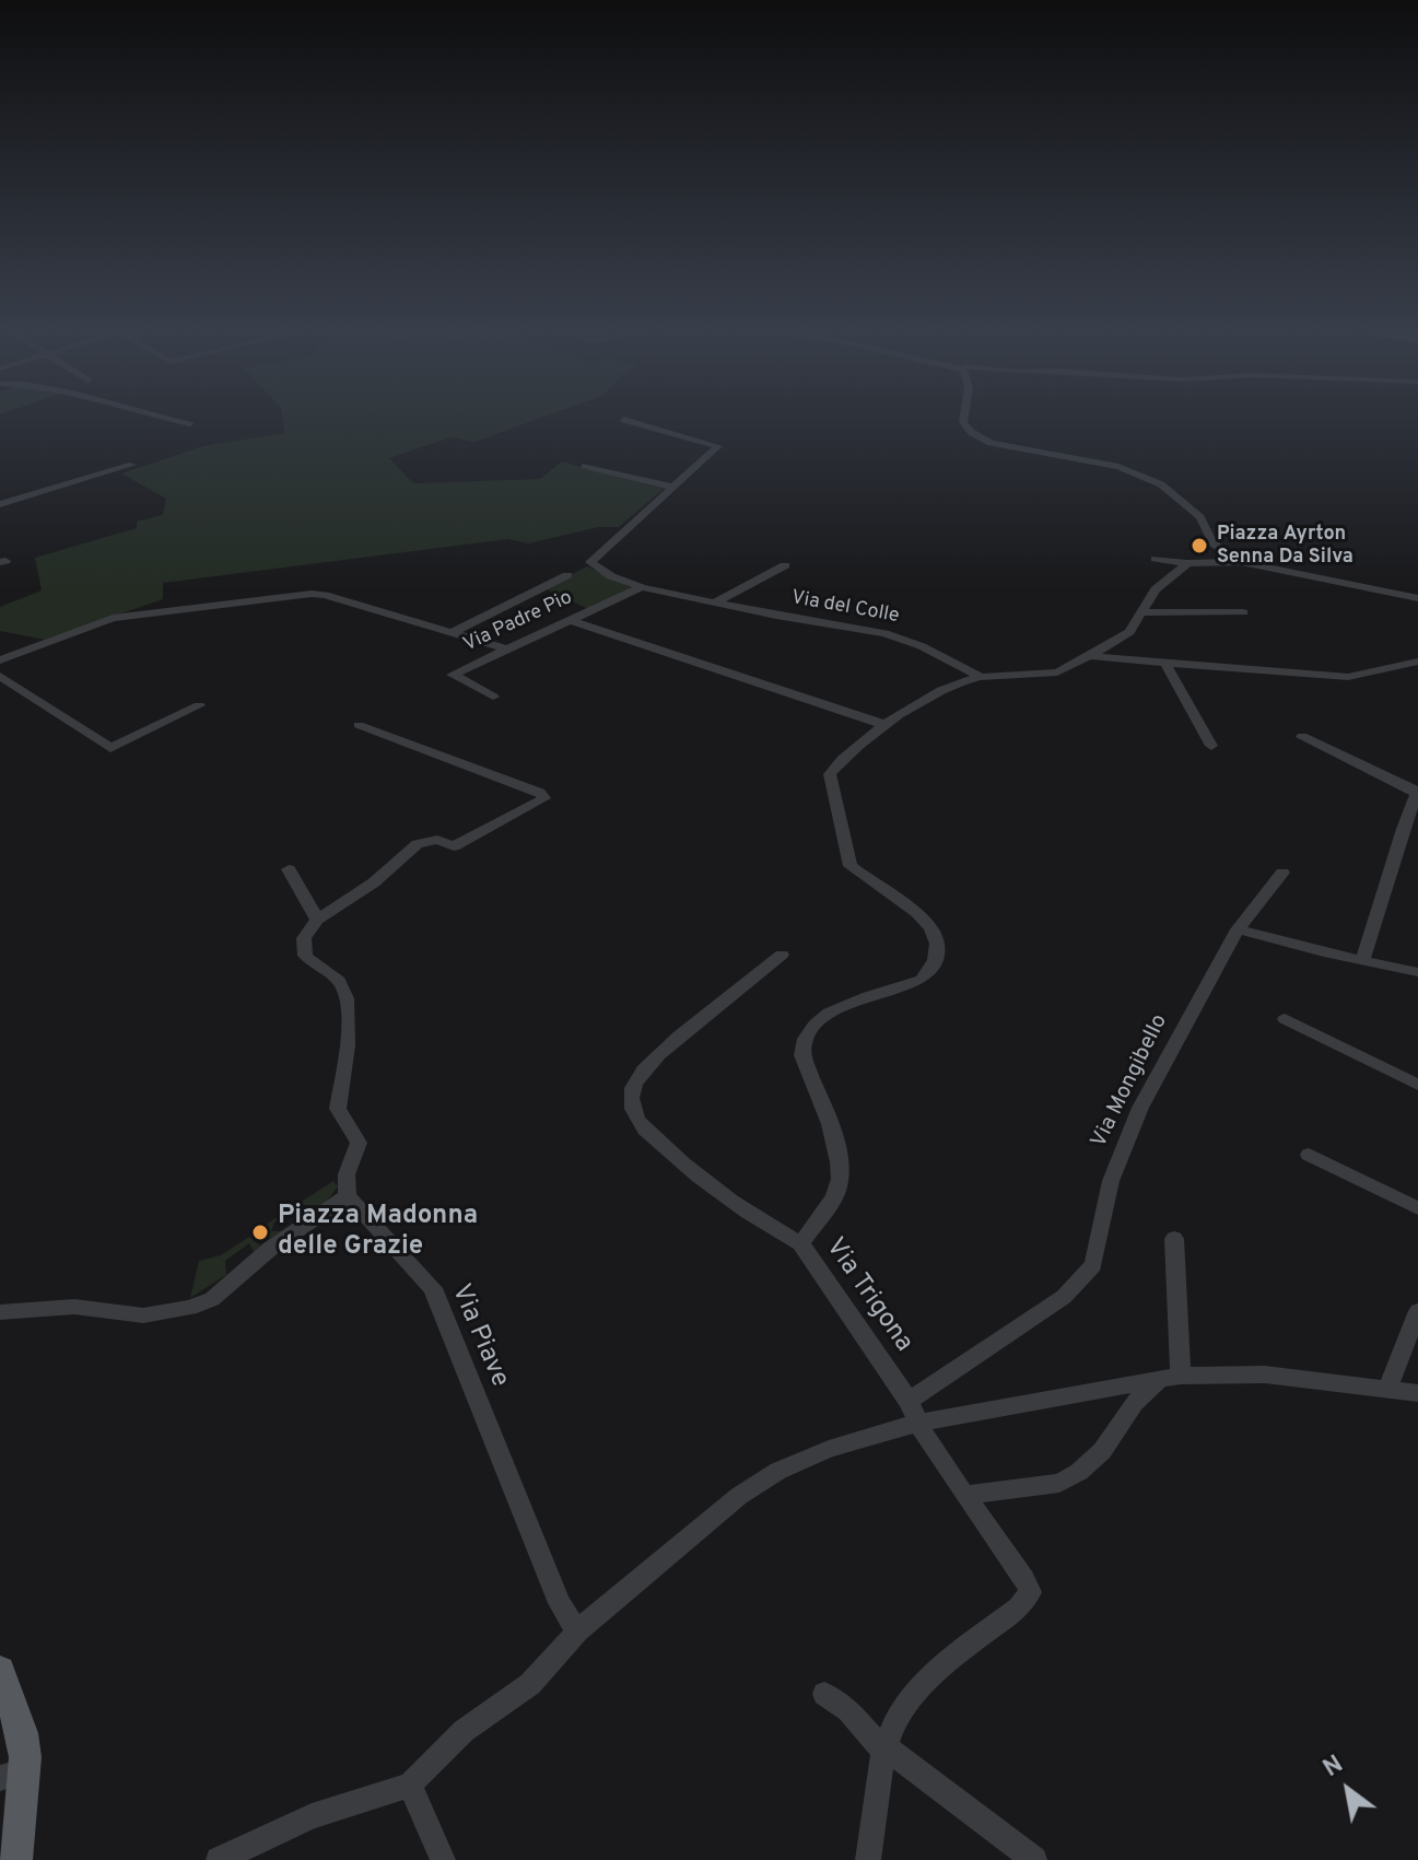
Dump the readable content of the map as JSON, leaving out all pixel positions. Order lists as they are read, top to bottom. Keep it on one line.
{"streets":{"street":["Via del Colle","Via Padre Pio","Via Mongibello","Via Trigona","Via Piave"]},"crossings":[["Via del Colle","Via Padre Pio"],["Via del Colle","Via Trigona"],["Via Mongibello","Via Trigona"]],"places":["Piazza Ayrton Senna Da Silva","Piazza Madonna delle Grazie"],"north":"top left"}
